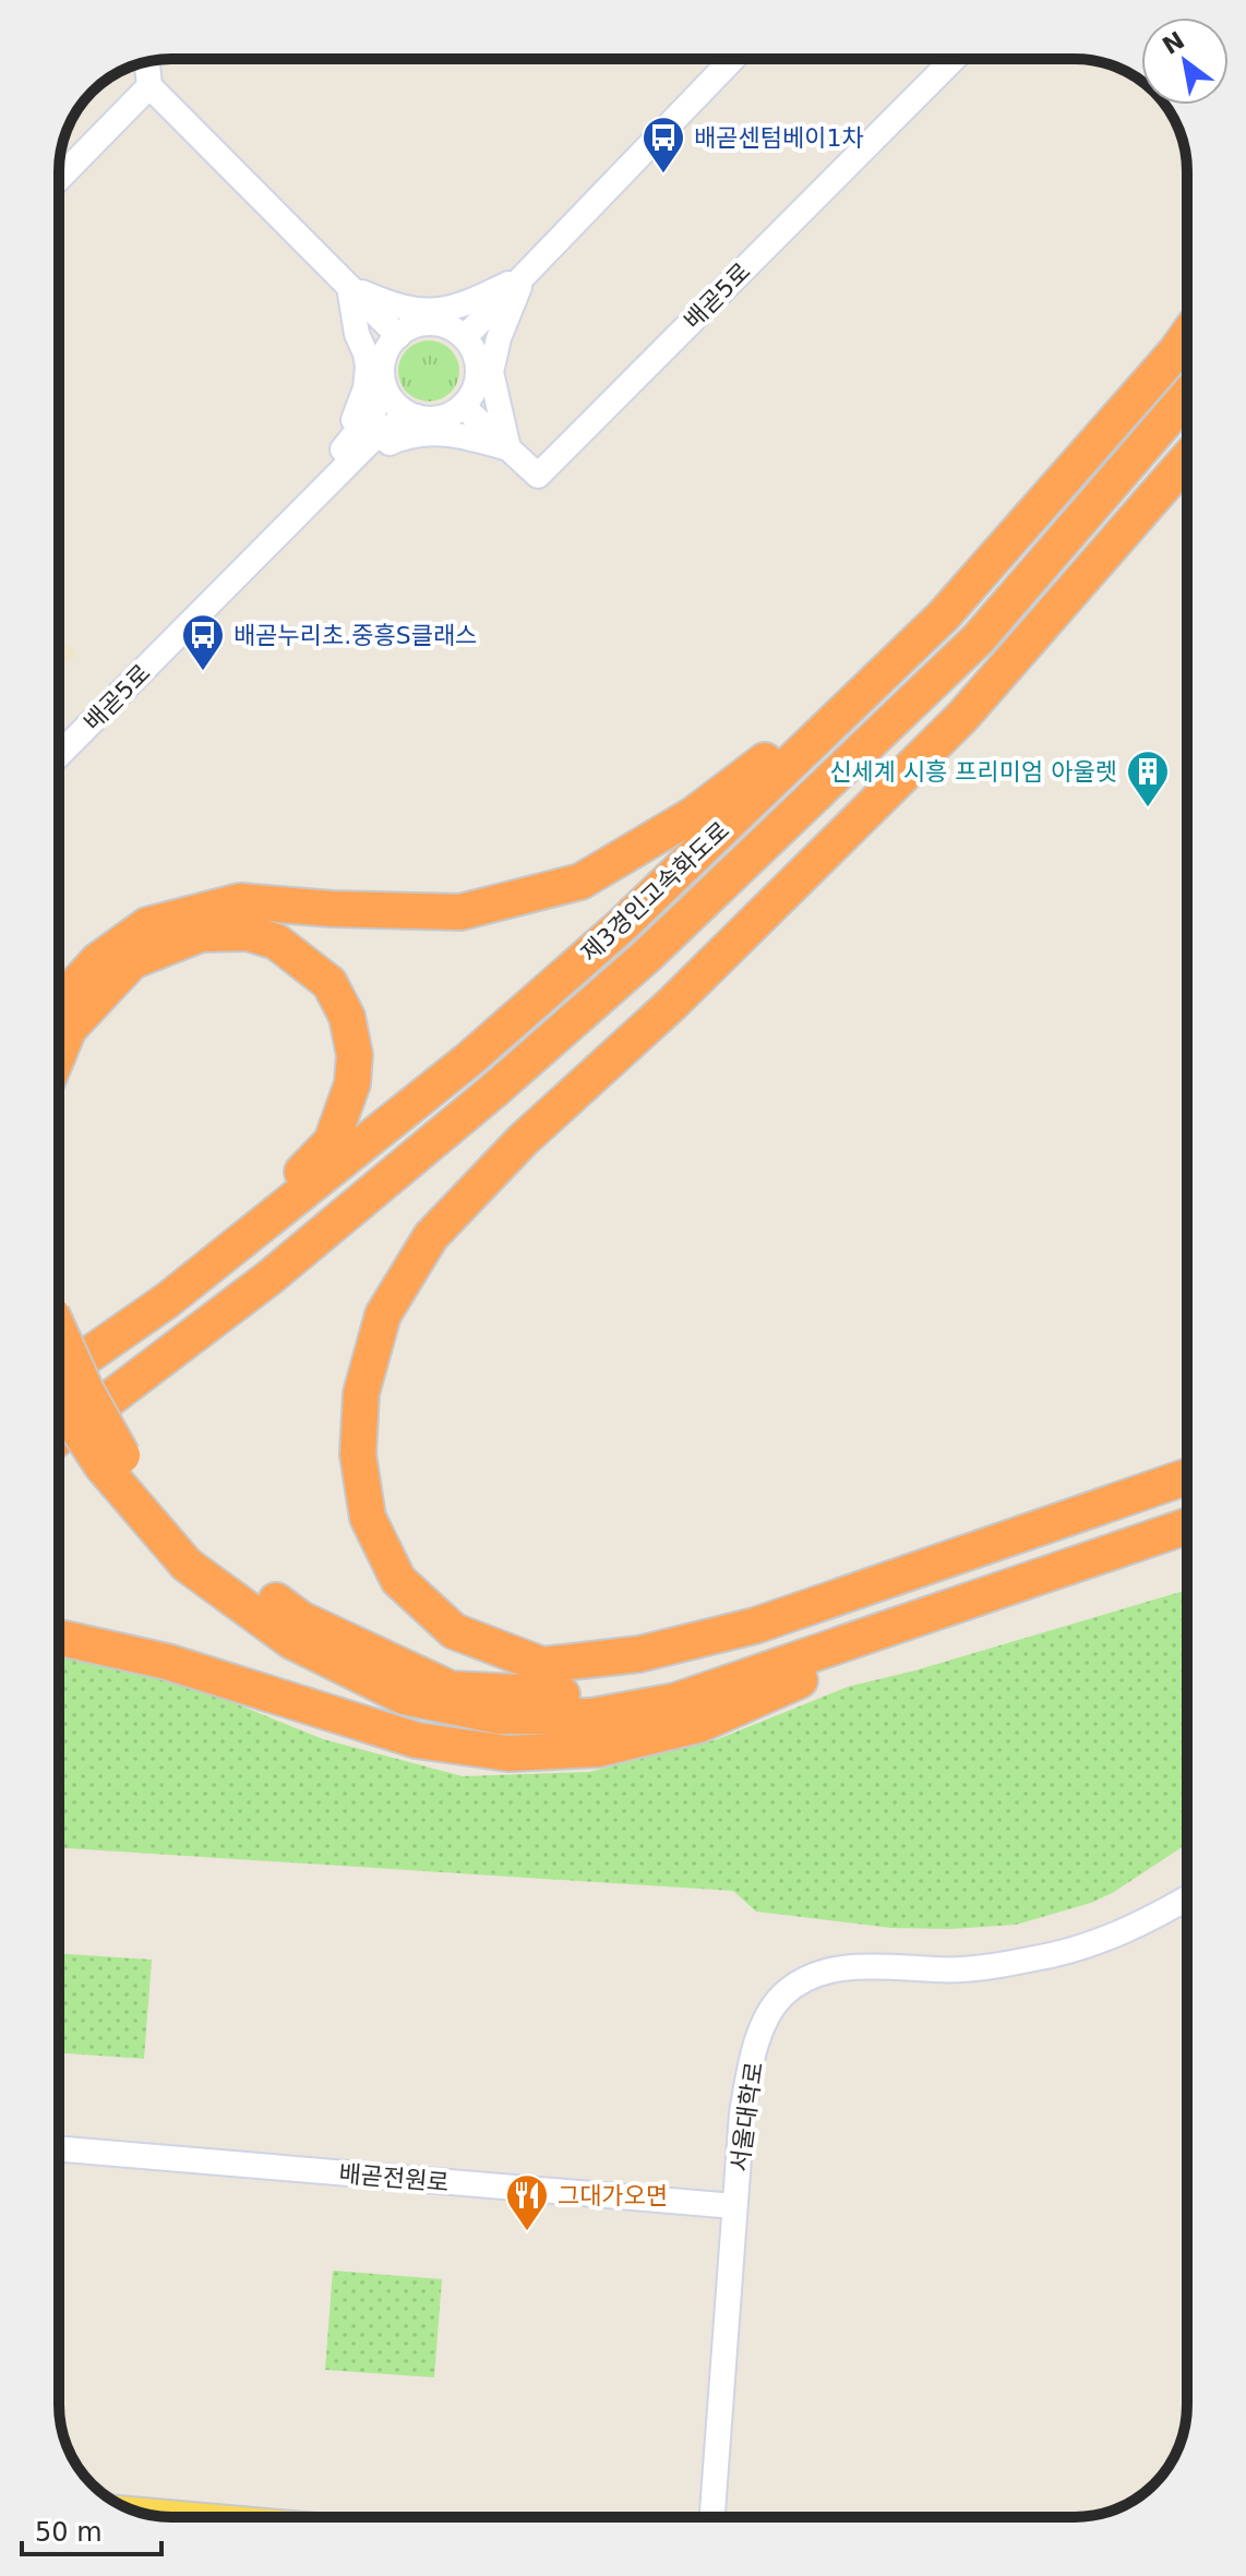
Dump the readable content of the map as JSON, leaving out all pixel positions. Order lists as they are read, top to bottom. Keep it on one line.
{"streets":{"highway":["제3경인고속화도로"],"street":["배곧5로","서울대학로","배곧전원로"]},"crossings":[["서울대학로","배곧전원로"]],"places":{"bus stop":["배곧센텀베이1차","배곧누리초.중흥S클래스"],"building":["신세계 시흥 프리미엄 아울렛"],"restaurant":["그대가오면"]},"scale_bar":"50 m","north":"top left"}
